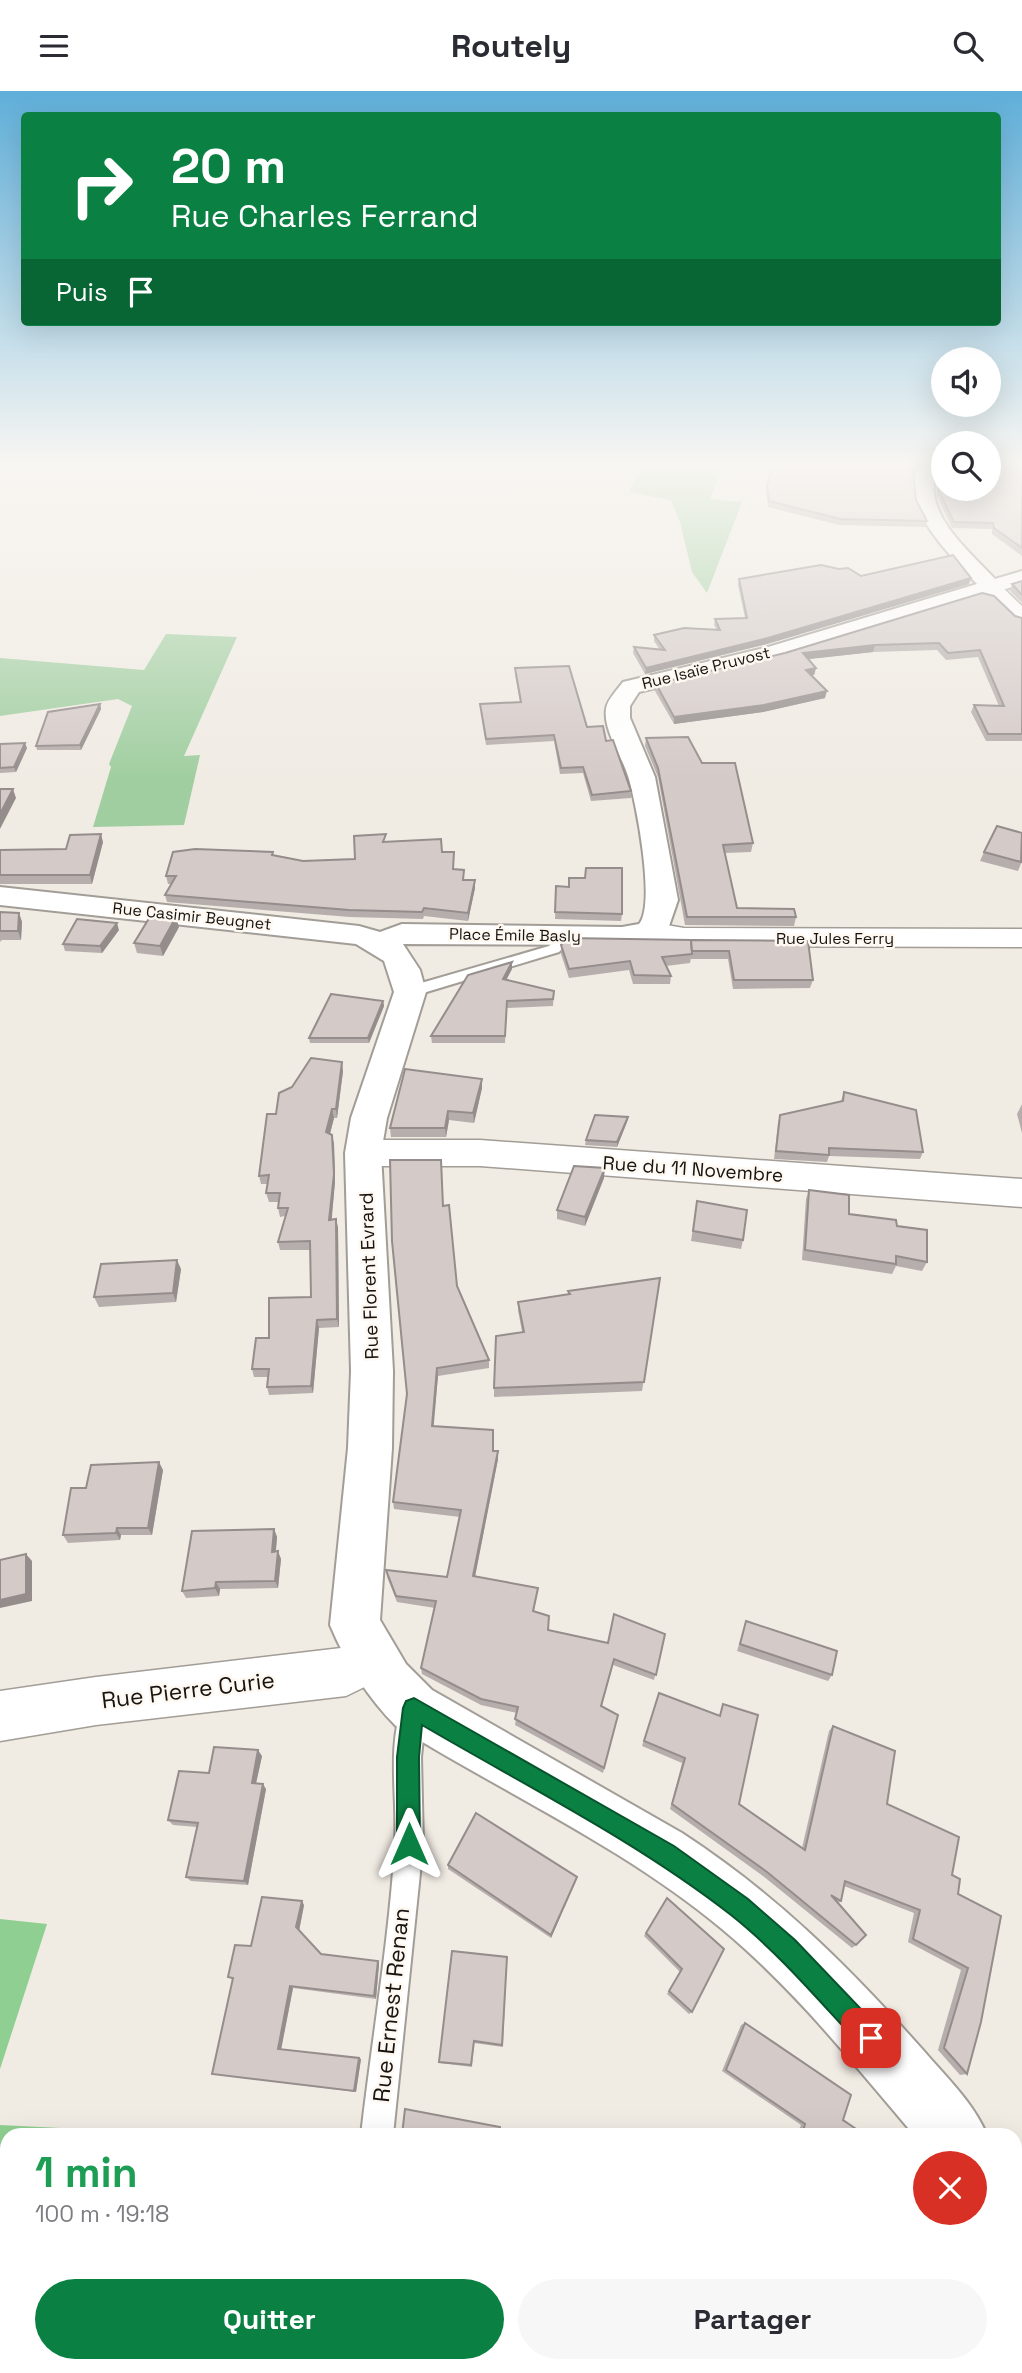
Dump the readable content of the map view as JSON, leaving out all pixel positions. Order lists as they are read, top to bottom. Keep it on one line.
{"streets":{"street":["Rue Isaïe Pruvost","Rue Casimir Beugnet","Place Émile Basly","Rue Jules Ferry","Rue du 11 Novembre","Rue Florent Evrard","Rue Pierre Curie"],"lane":["Rue Ernest Renan"]},"crossings":[["Rue Isaïe Pruvost","Place Émile Basly"],["Rue Isaïe Pruvost","Rue Jules Ferry"],["Rue Casimir Beugnet","Place Émile Basly"],["Place Émile Basly","Rue Jules Ferry"],["Rue du 11 Novembre","Rue Florent Evrard"],["Rue Florent Evrard","Rue Pierre Curie"]],"page":{"header":"Routely","turn":["20 m","Rue Charles Ferrand"],"then":"Puis","heading":["1 min","100 m · 19:18"],"buttons":["Quitter","Partager"]}}
